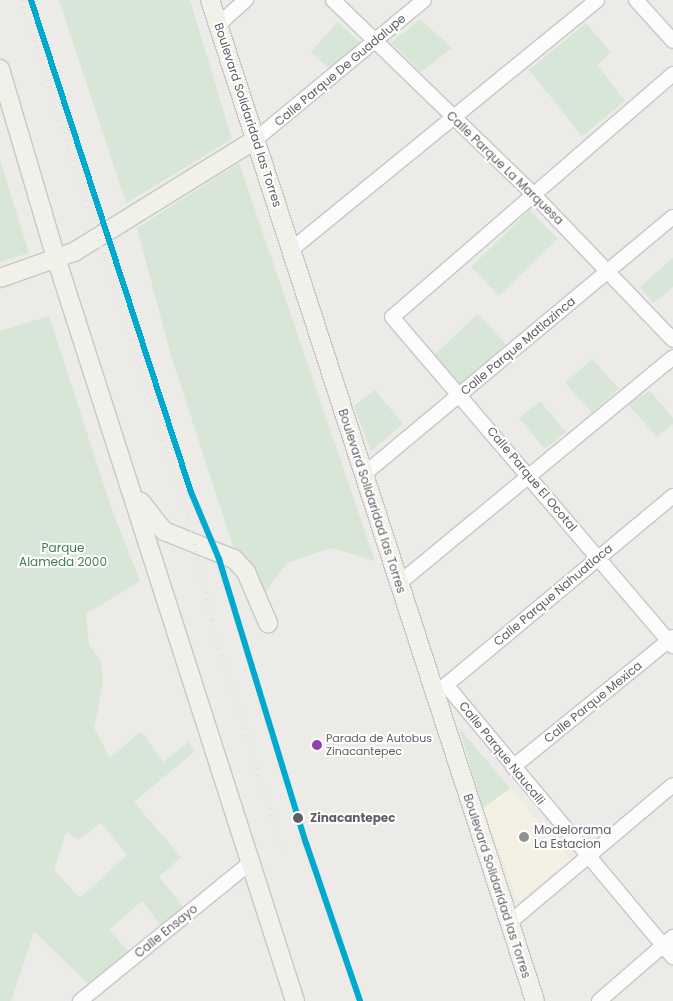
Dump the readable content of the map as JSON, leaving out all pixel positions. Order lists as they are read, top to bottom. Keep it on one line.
{"streets":{"main road":["Boulevard Solidaridad las Torres"],"street":["Calle Parque De Guadalupe","Calle Parque La Marquesa","Calle Parque Matlazinca","Calle Parque El Ocotal","Calle Parque Nahuatlaca","Calle Parque Mexica","Calle Parque Naucalli","Calle Ensayo"]},"crossings":[["Calle Parque De Guadalupe","Boulevard Solidaridad las Torres"],["Calle Parque De Guadalupe","Calle Parque La Marquesa"],["Boulevard Solidaridad las Torres","Calle Parque Matlazinca"],["Boulevard Solidaridad las Torres","Calle Parque Nahuatlaca"],["Boulevard Solidaridad las Torres","Calle Parque Naucalli"],["Calle Parque La Marquesa","Calle Parque Matlazinca"],["Calle Parque La Marquesa","Calle Parque El Ocotal"],["Calle Parque Matlazinca","Calle Parque El Ocotal"],["Calle Parque El Ocotal","Calle Parque Nahuatlaca"],["Calle Parque El Ocotal","Calle Parque Mexica"],["Calle Parque Nahuatlaca","Calle Parque Naucalli"],["Calle Parque Mexica","Calle Parque Naucalli"]],"parks":["Parque Alameda 2000"],"places":["Parada de Autobus Zinacantepec","Zinacantepec","Modelorama La Estacion"]}
